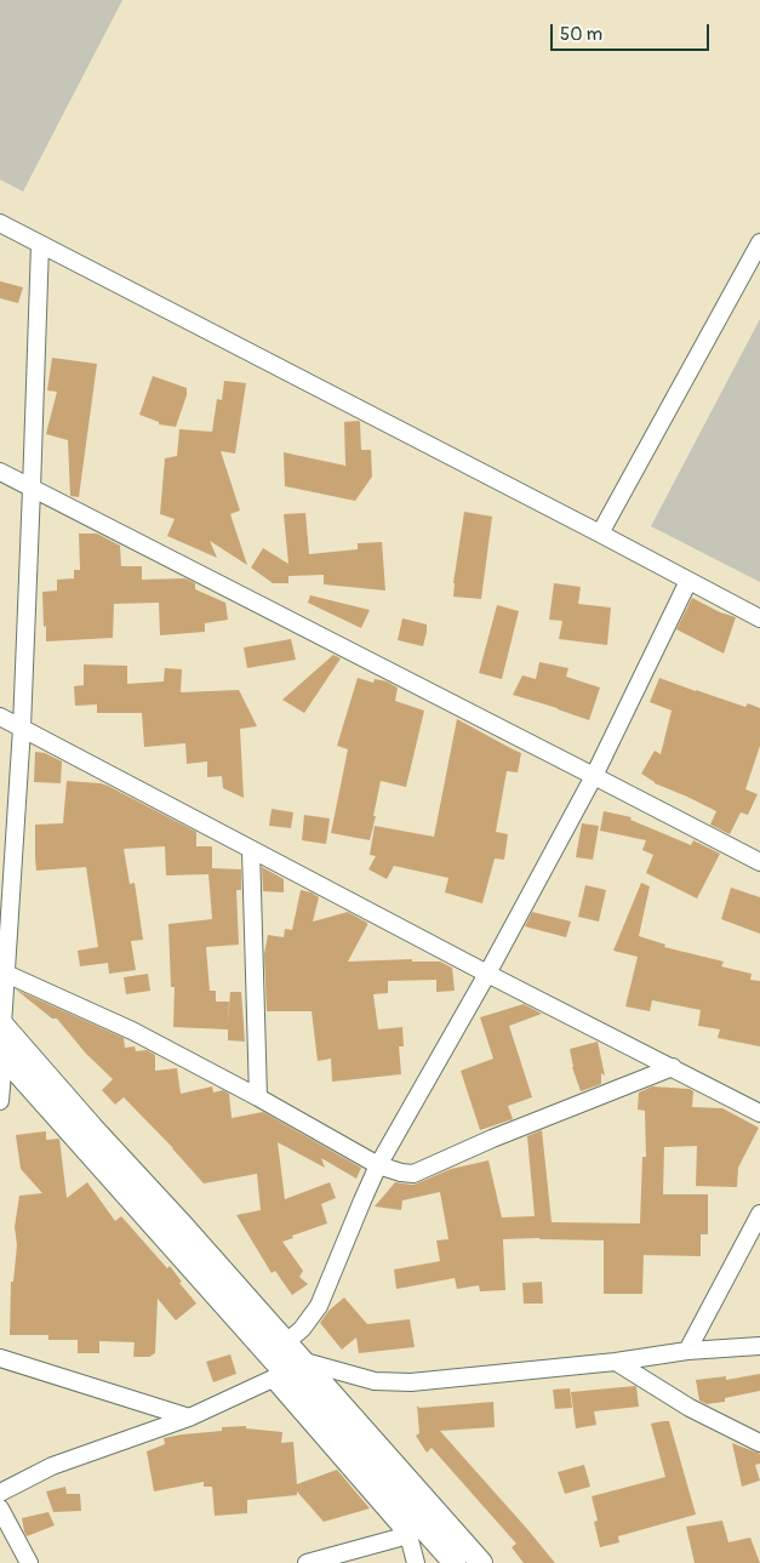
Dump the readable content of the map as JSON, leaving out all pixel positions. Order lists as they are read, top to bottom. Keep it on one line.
{"scale_bar":"50 m"}
